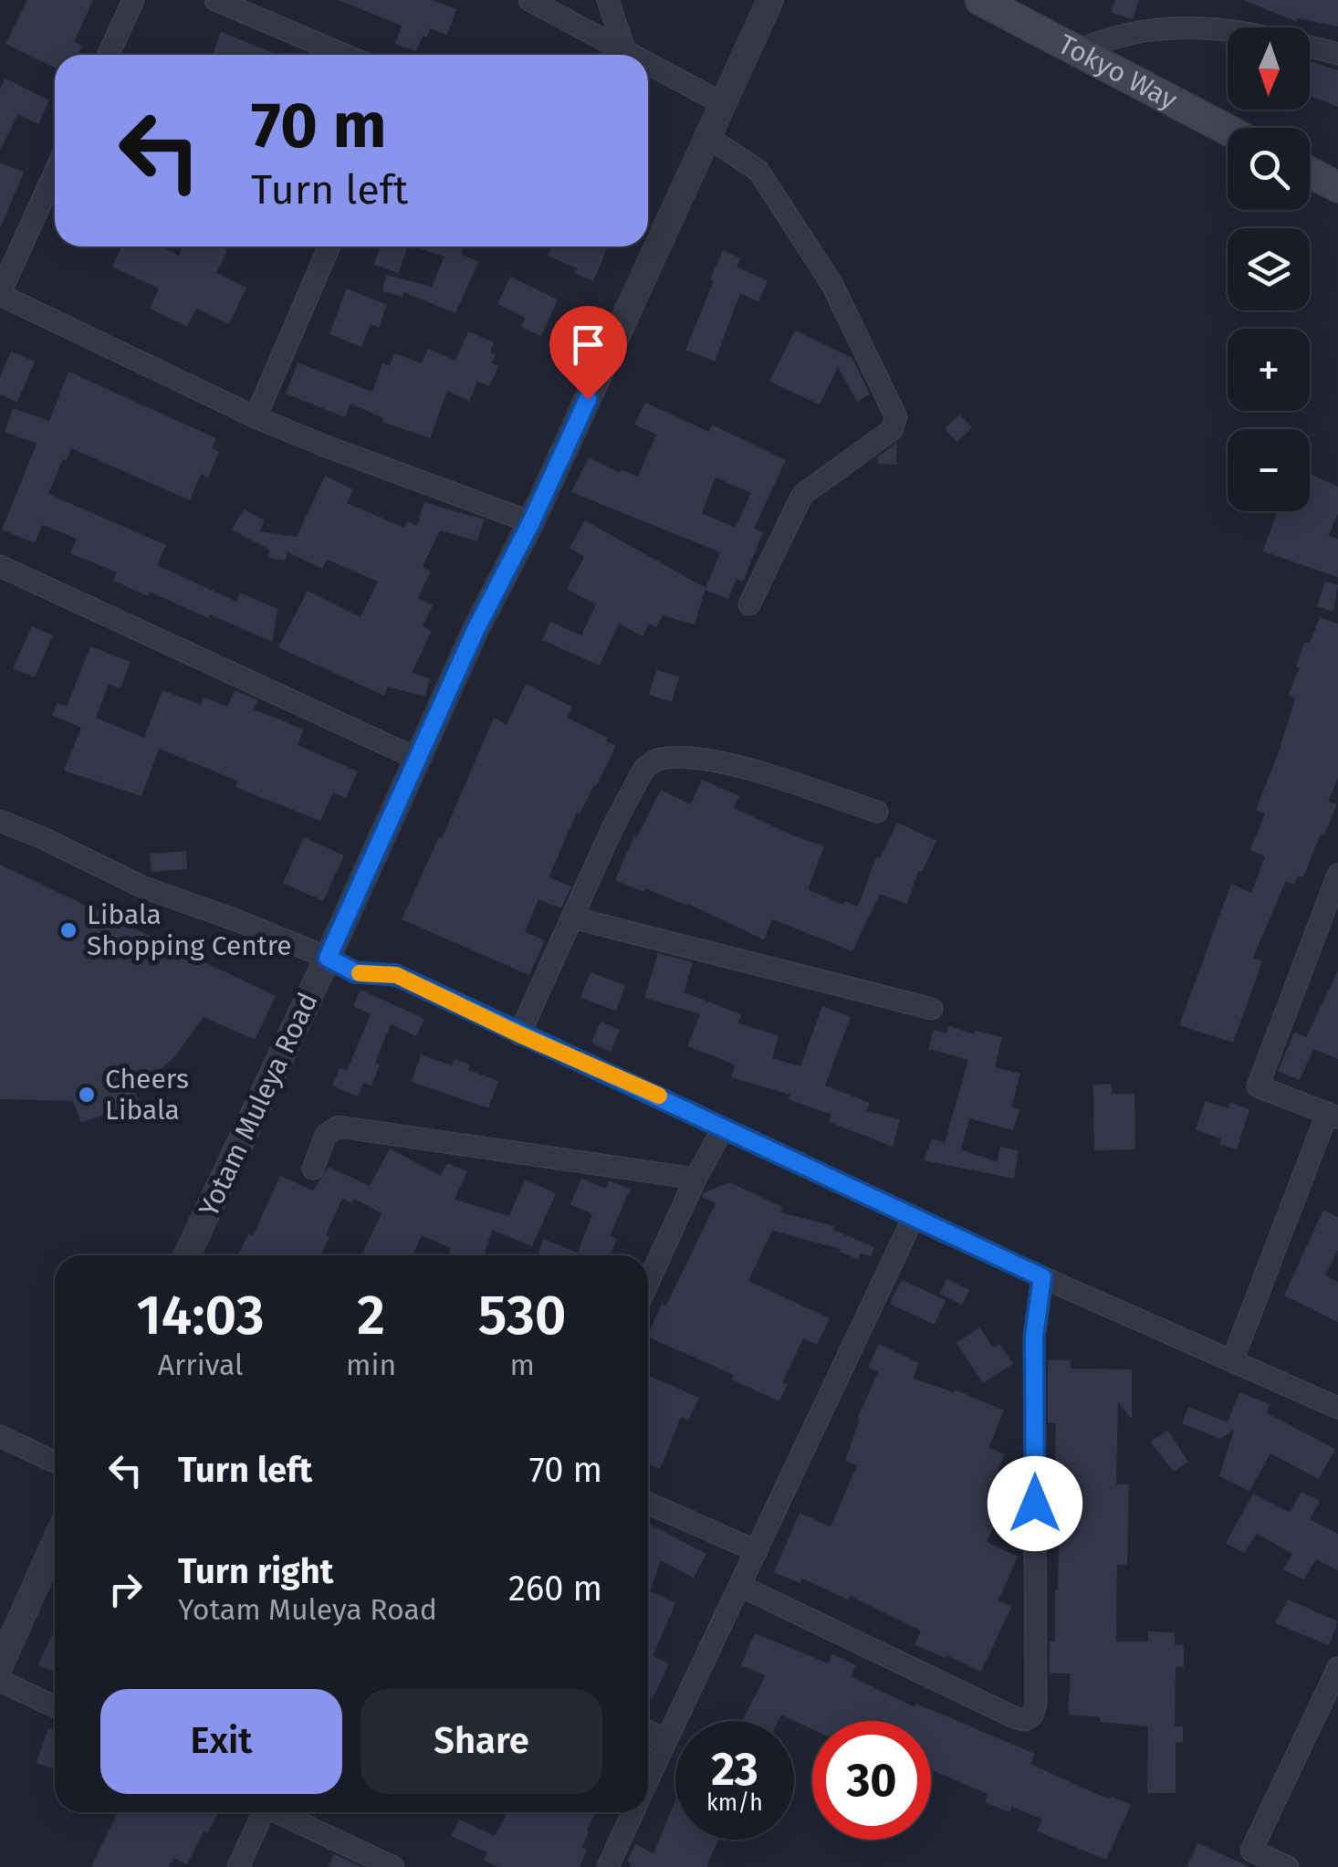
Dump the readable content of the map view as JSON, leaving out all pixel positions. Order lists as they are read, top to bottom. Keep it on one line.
{"streets":{"main road":["Tokyo Way"],"street":["Yotam Muleya Road"]},"places":["Libala Shopping Centre","Cheers Libala"],"north":"bottom","page":{"map_buttons":["+","−"],"turn":["70 m","Turn left"],"eta":["14:03","Arrival","2","min","530","m"],"list":[{"name":"Turn left","value":"70 m"},{"name":"Turn right","note":"Yotam Muleya Road","value":"260 m"}],"buttons":["Exit","Share"],"speed":"23 km/h","limit":"30"}}
